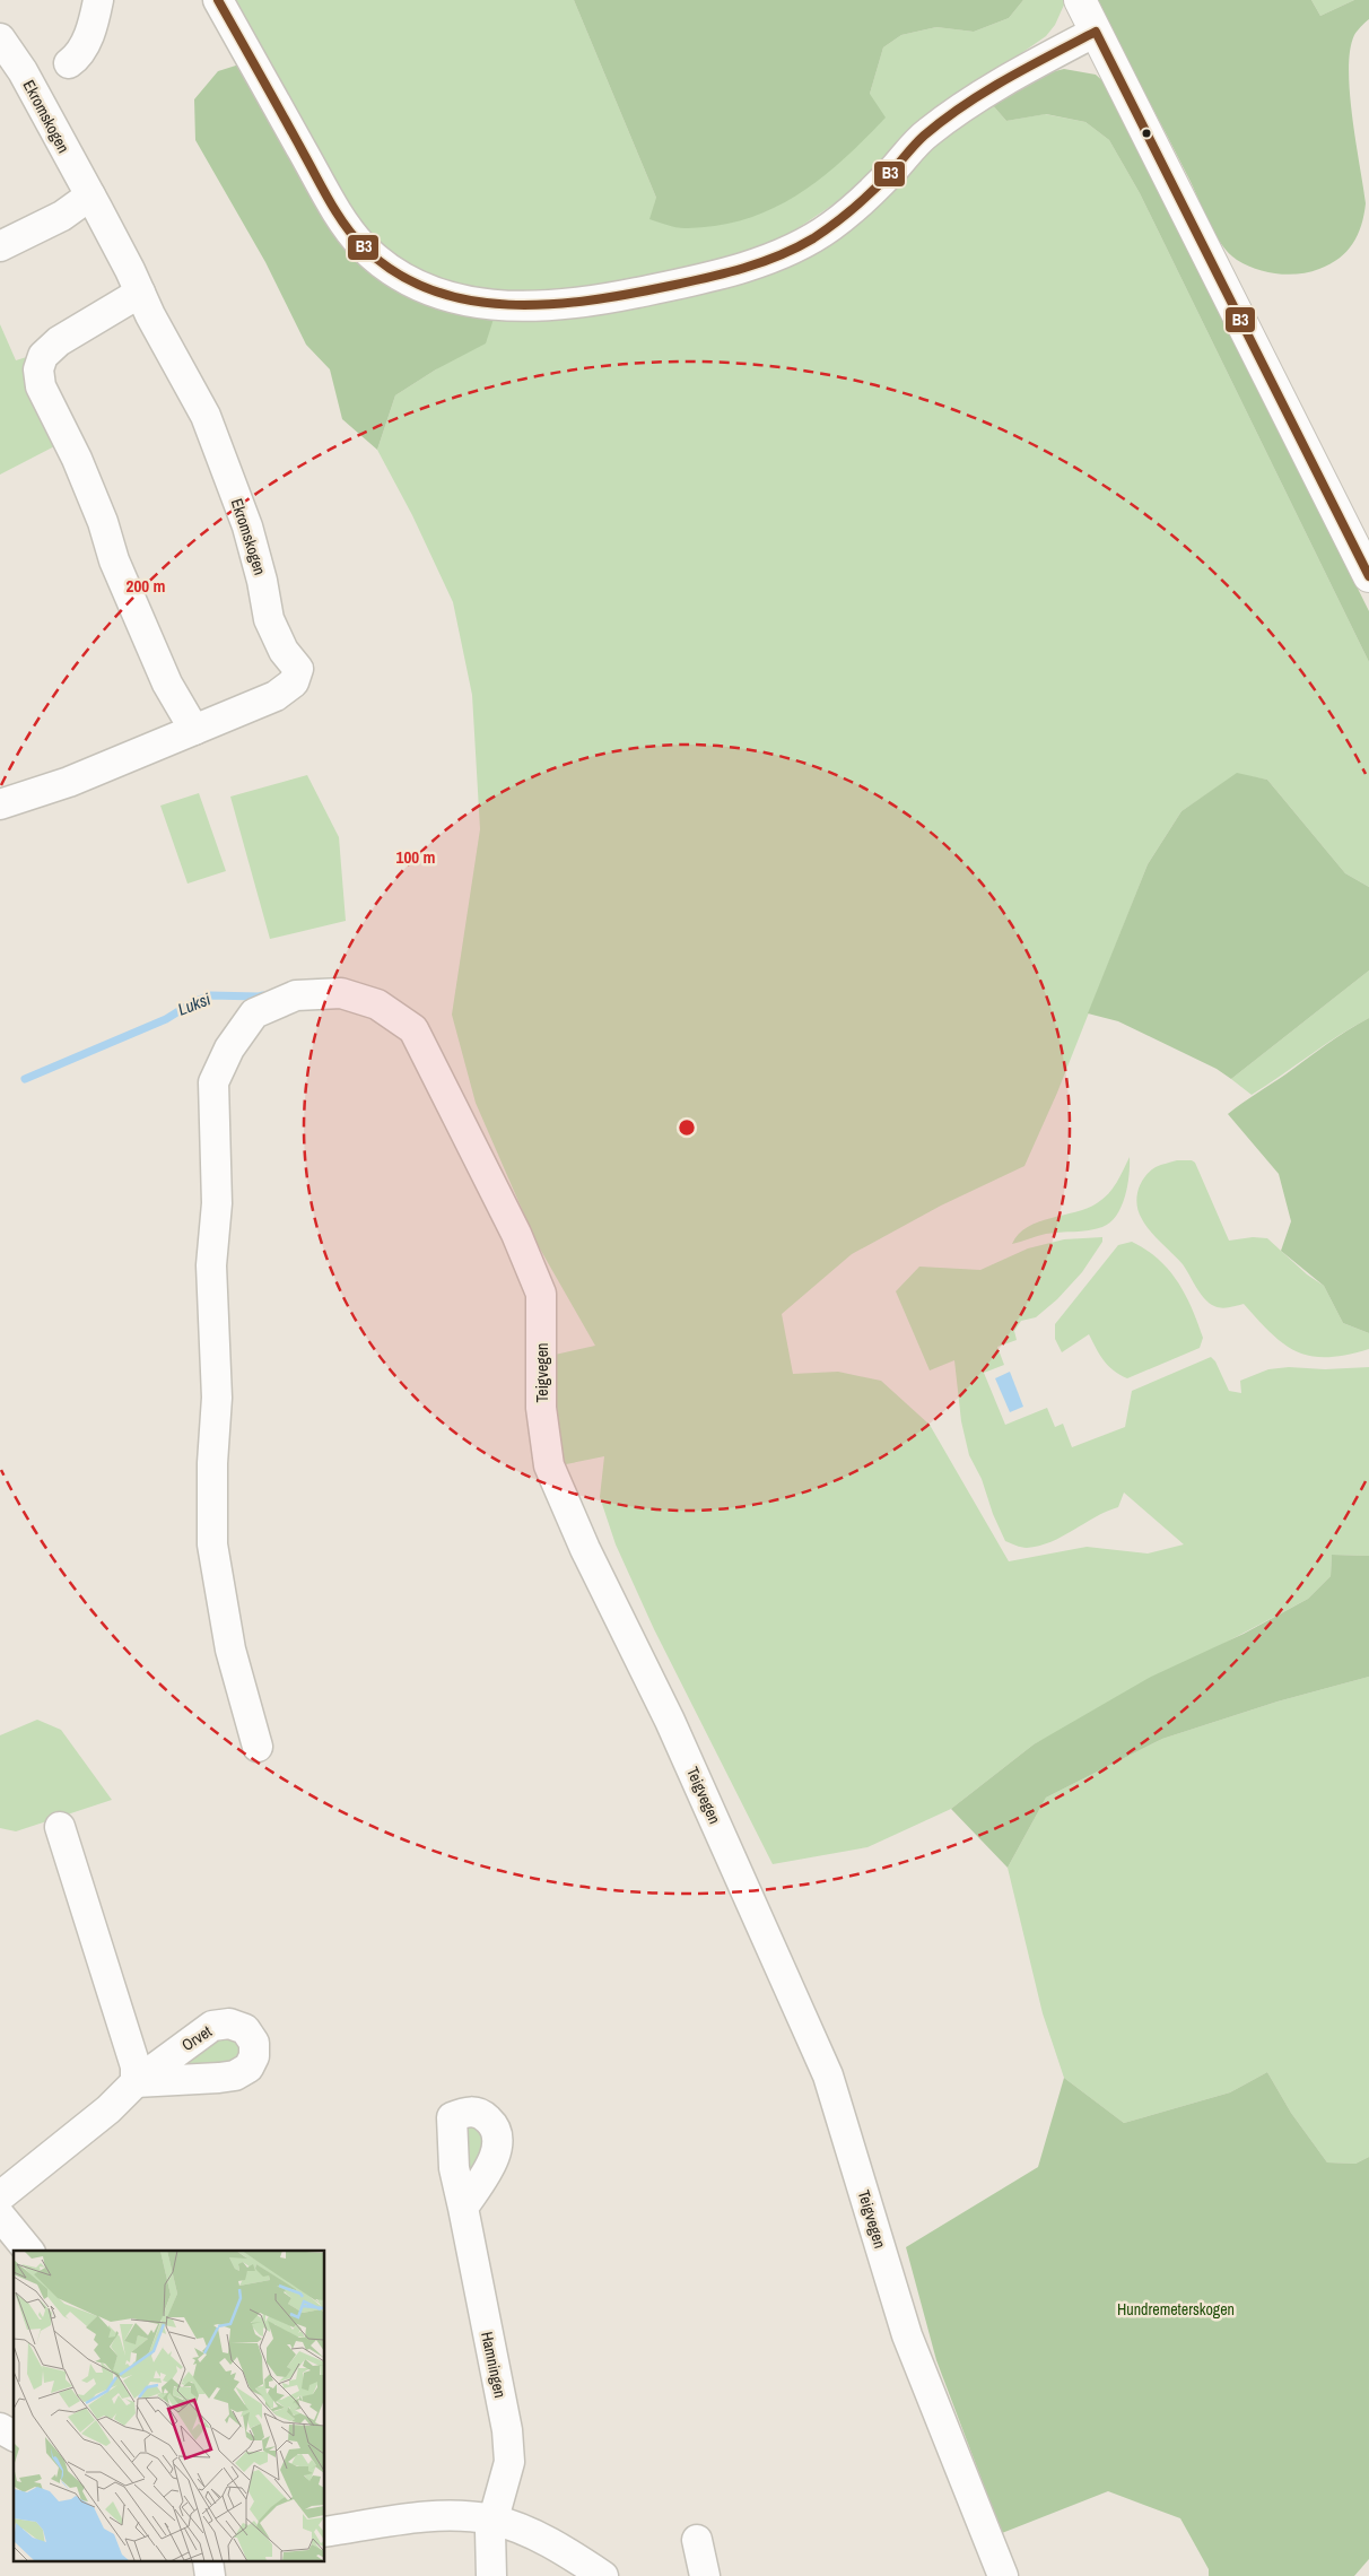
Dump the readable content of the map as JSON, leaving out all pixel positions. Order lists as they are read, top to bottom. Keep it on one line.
{"streets":{"street":["Ekromskogen","Teigvegen","Hamningen"]},"water":["Luksi"],"parks":["Hundremeterskogen"],"lines":["transit line B3"],"rings":["200 m","100 m"]}
